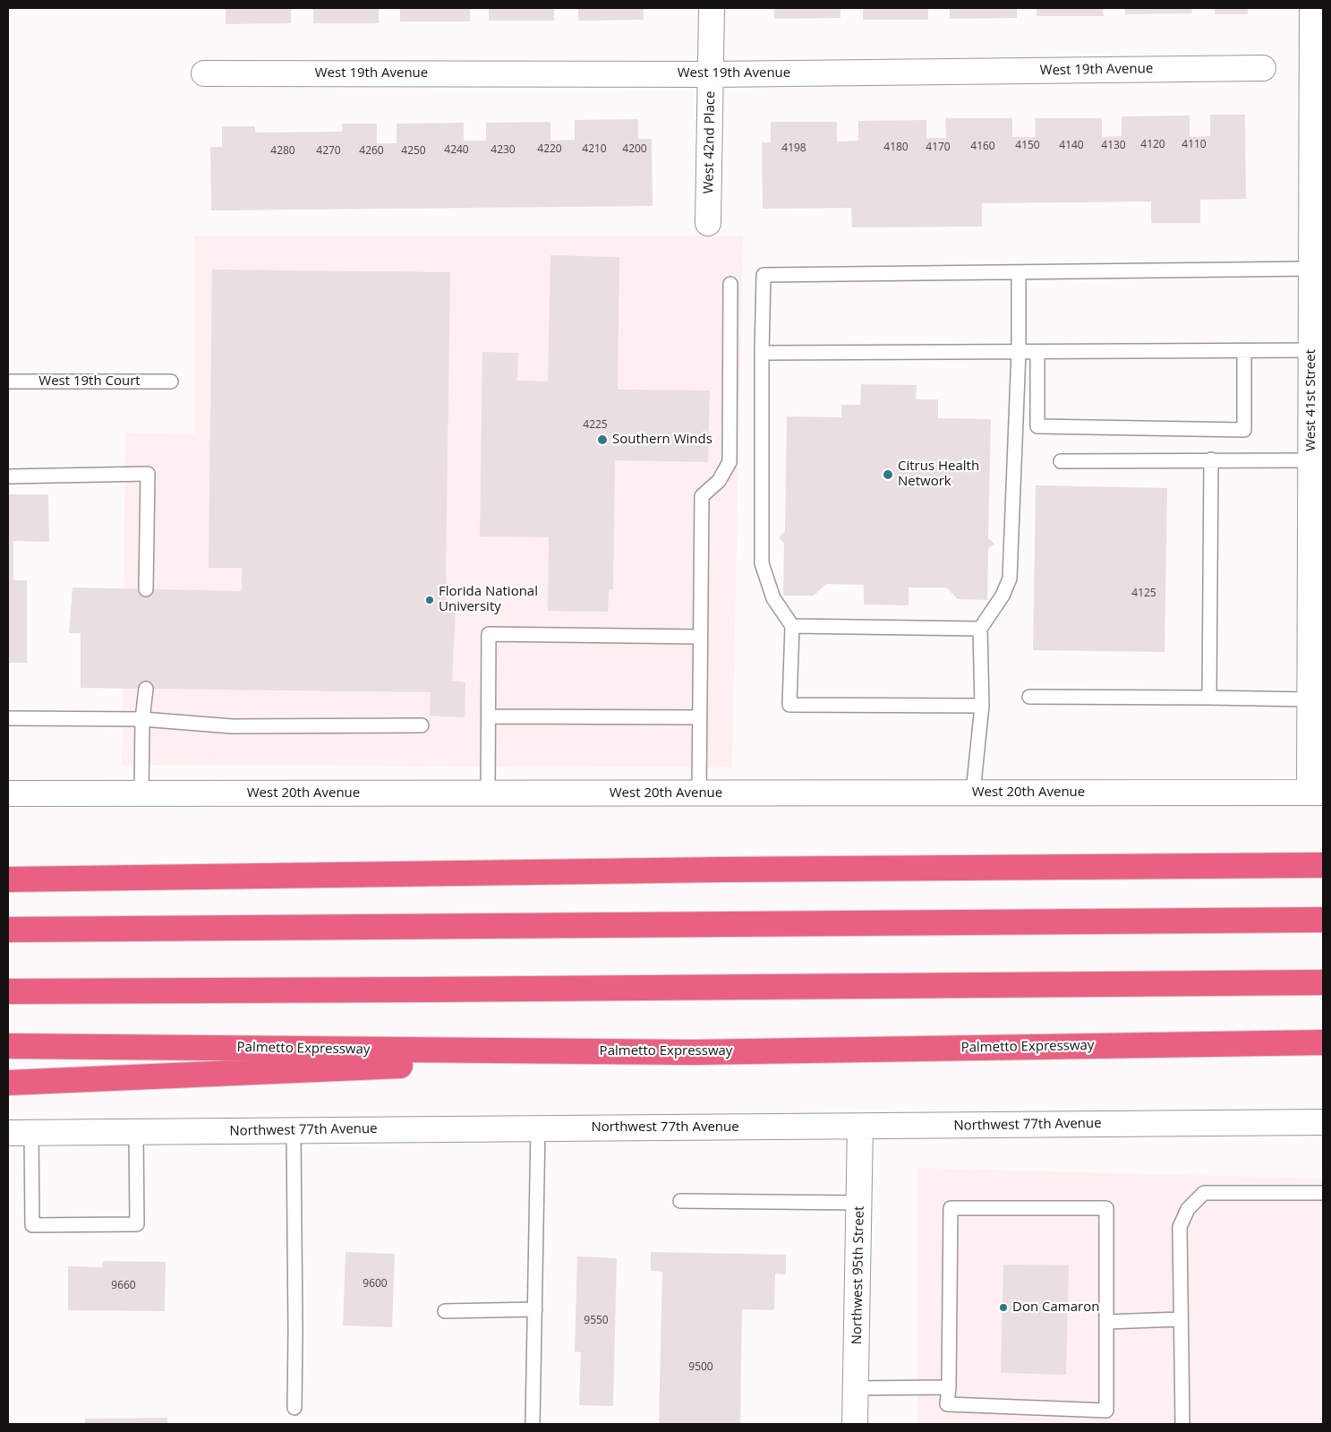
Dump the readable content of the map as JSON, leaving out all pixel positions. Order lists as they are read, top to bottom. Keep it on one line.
{"streets":{"highway":["Palmetto Expressway"],"street":["West 19th Avenue","West 42nd Place","West 41st Street","West 20th Avenue","Northwest 77th Avenue","Northwest 95th Street"],"lane":["West 19th Court"]},"crossings":[["West 19th Avenue","West 42nd Place"],["West 41st Street","West 20th Avenue"],["Northwest 77th Avenue","Northwest 95th Street"]],"places":["Southern Winds","Citrus Health Network","Florida National University","Don Camaron"],"house_numbers":["4120","4110","4150","4140","4130","4160","4180","4170","4198","4220","4210","4200","4240","4230","4280","4270","4260","4250","4225","4125","9600","9660","9550","9500"]}
